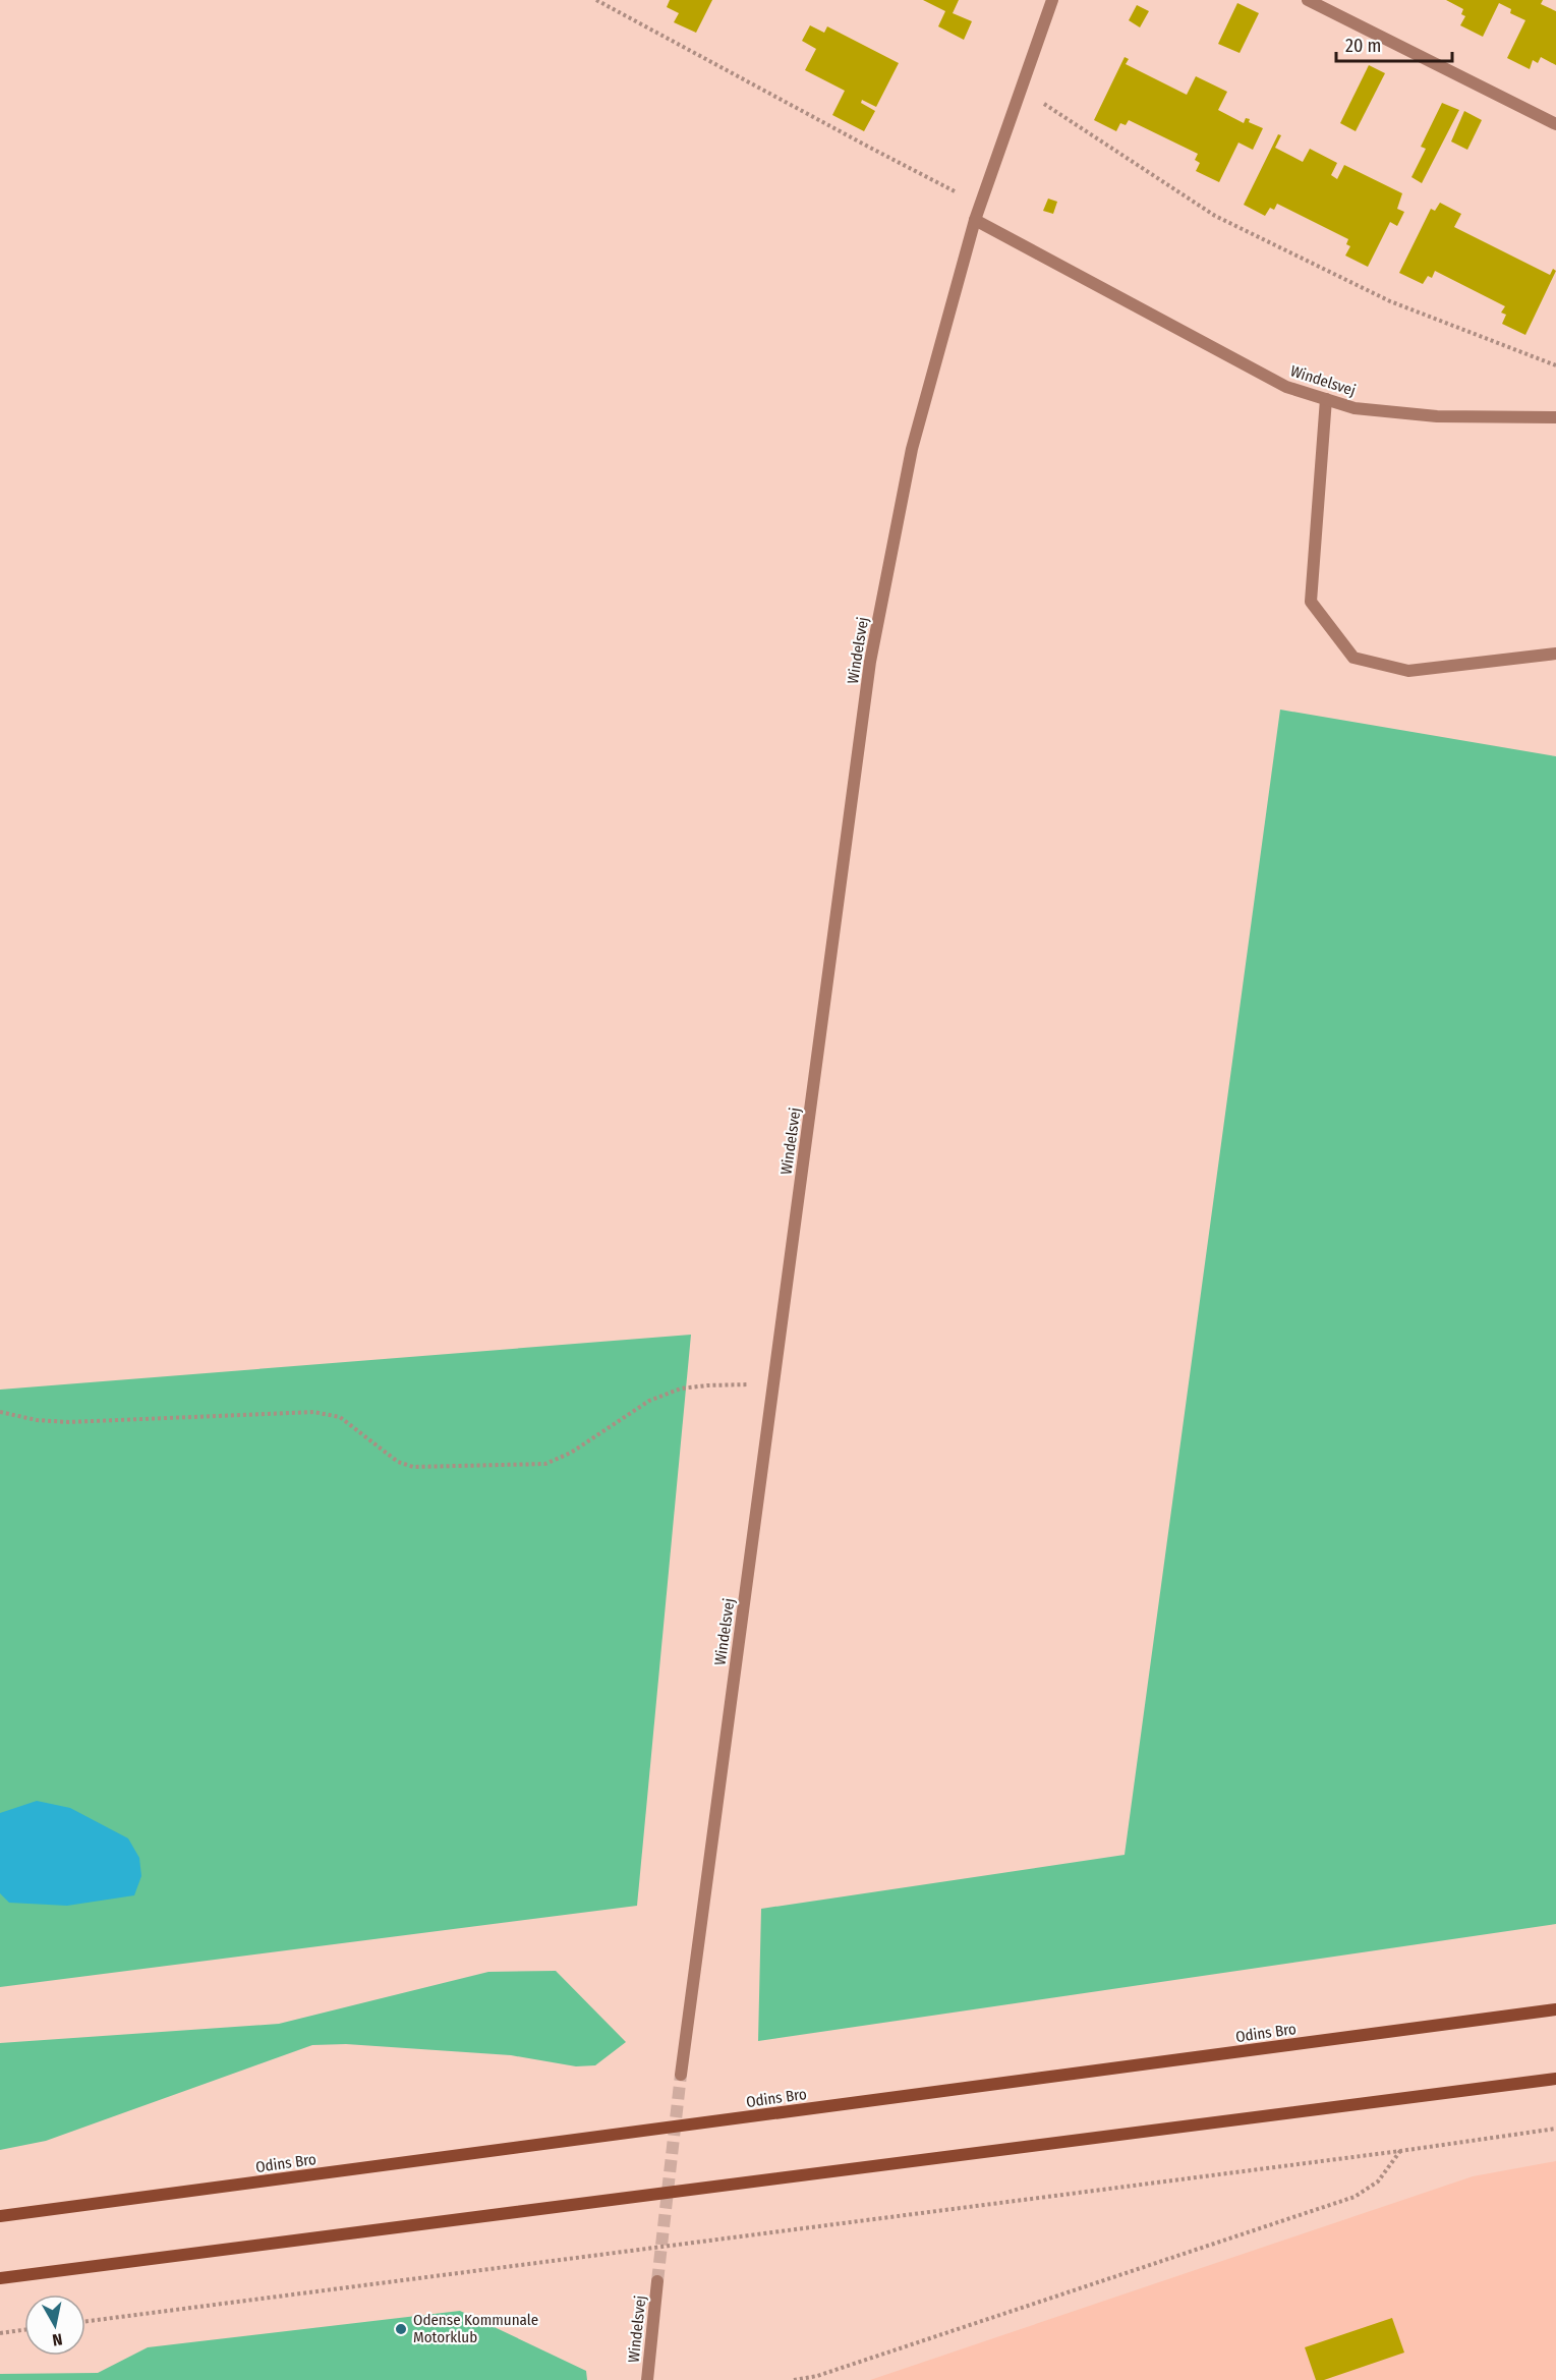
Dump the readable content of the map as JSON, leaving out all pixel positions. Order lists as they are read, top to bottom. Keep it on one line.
{"streets":{"main road":["Odins Bro"],"street":["Windelsvej"]},"places":["Odense Kommunale Motorklub"],"scale_bar":"20 m","north":"bottom"}
